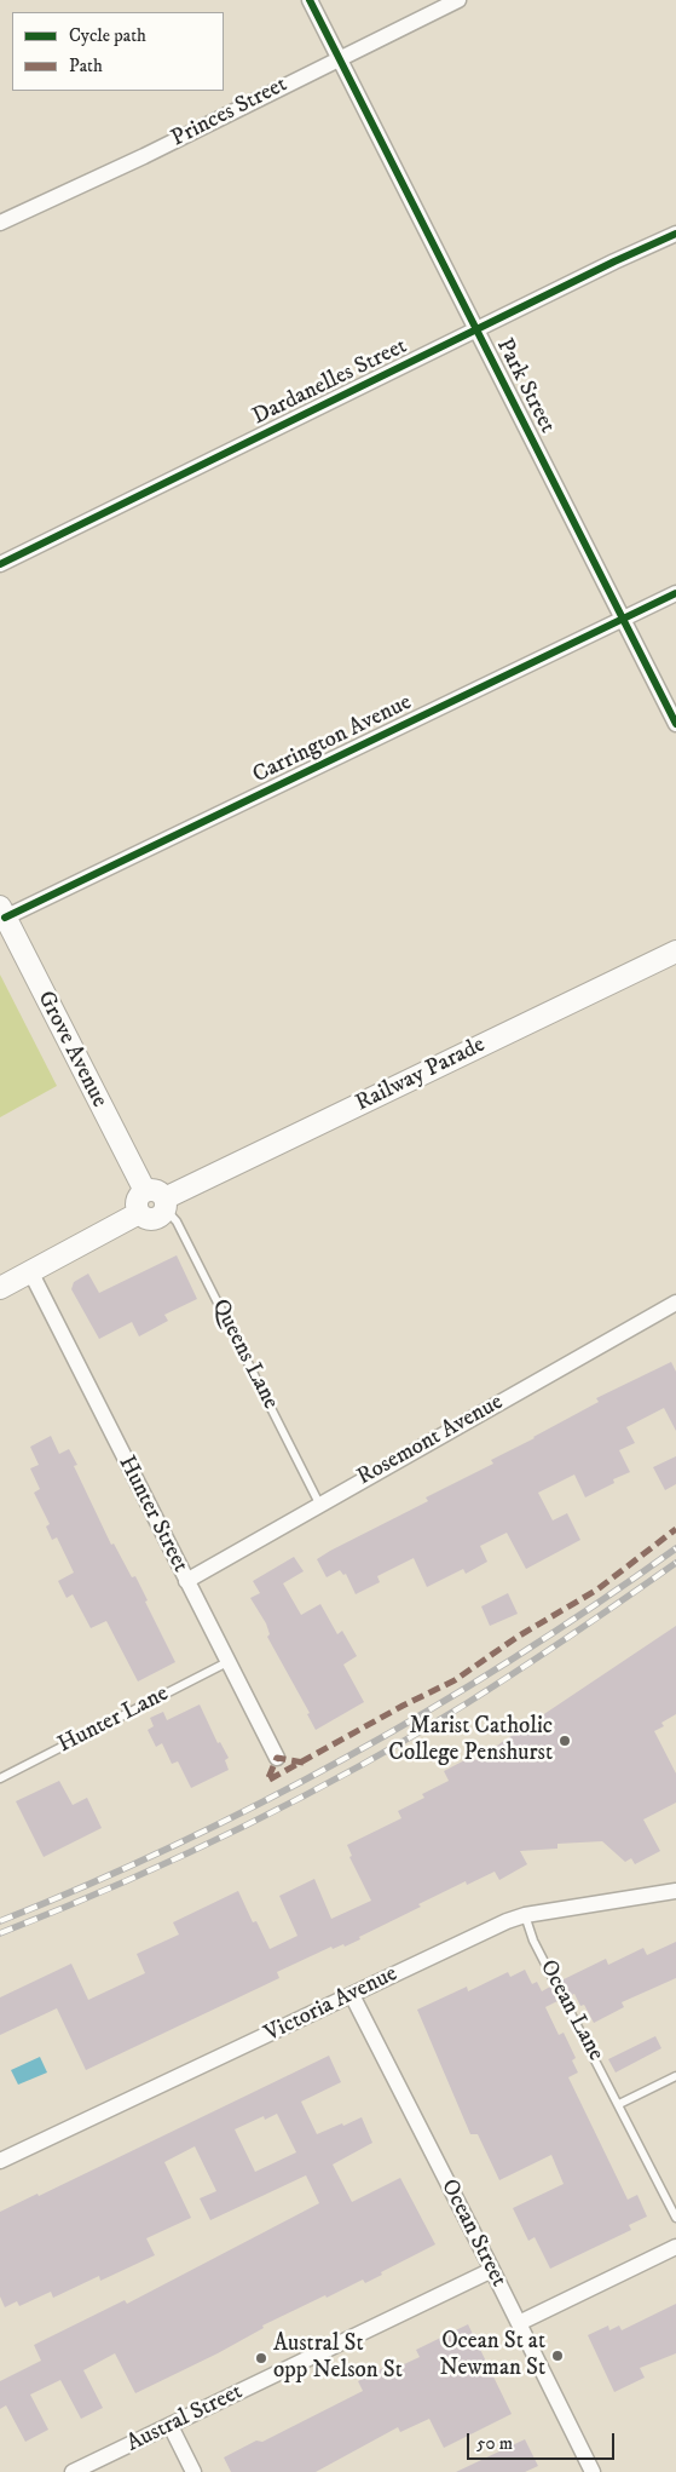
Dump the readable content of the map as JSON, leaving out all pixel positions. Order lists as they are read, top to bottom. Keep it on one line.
{"streets":{"street":["Princes Street","Dardanelles Street","Park Street","Carrington Avenue","Grove Avenue","Railway Parade","Rosemont Avenue","Hunter Street","Victoria Avenue","Ocean Street","Austral Street"],"lane":["Queens Lane","Hunter Lane","Ocean Lane"]},"crossings":[["Princes Street","Park Street"],["Dardanelles Street","Park Street"],["Park Street","Carrington Avenue"],["Carrington Avenue","Grove Avenue"],["Grove Avenue","Railway Parade"],["Grove Avenue","Queens Lane"],["Railway Parade","Queens Lane"],["Railway Parade","Hunter Street"],["Queens Lane","Rosemont Avenue"],["Rosemont Avenue","Hunter Street"],["Hunter Street","Hunter Lane"],["Victoria Avenue","Ocean Lane"],["Victoria Avenue","Ocean Street"],["Ocean Street","Austral Street"]],"places":["Marist Catholic College Penshurst","Ocean St at Newman St","Austral St opp Nelson St"],"legend":["Cycle path","Path"],"scale_bar":"50 m"}
